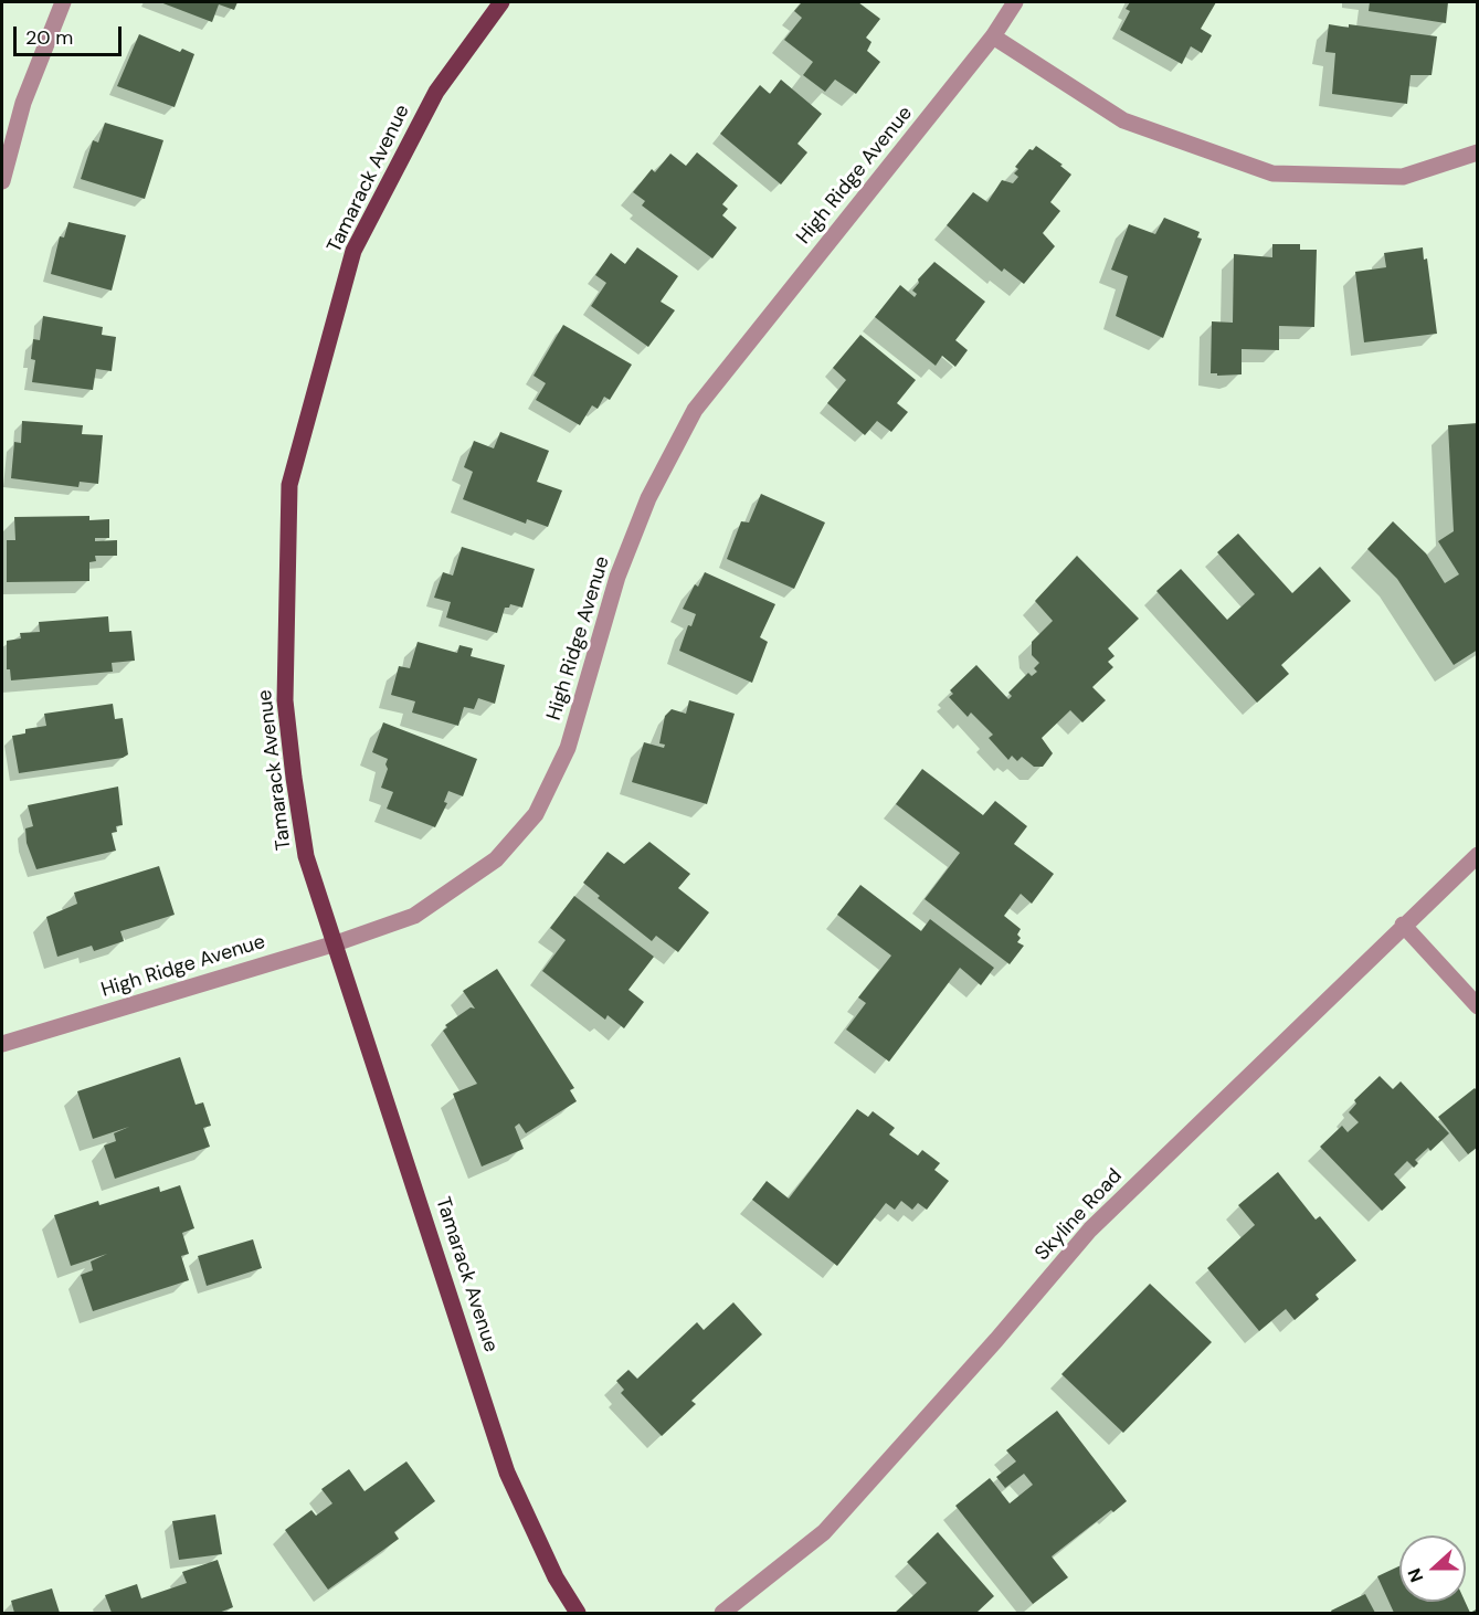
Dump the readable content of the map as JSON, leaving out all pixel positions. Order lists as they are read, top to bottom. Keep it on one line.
{"streets":{"main road":["Tamarack Avenue"],"street":["High Ridge Avenue","Skyline Road"]},"crossings":[["High Ridge Avenue","Tamarack Avenue"]],"scale_bar":"20 m","north":"left"}
